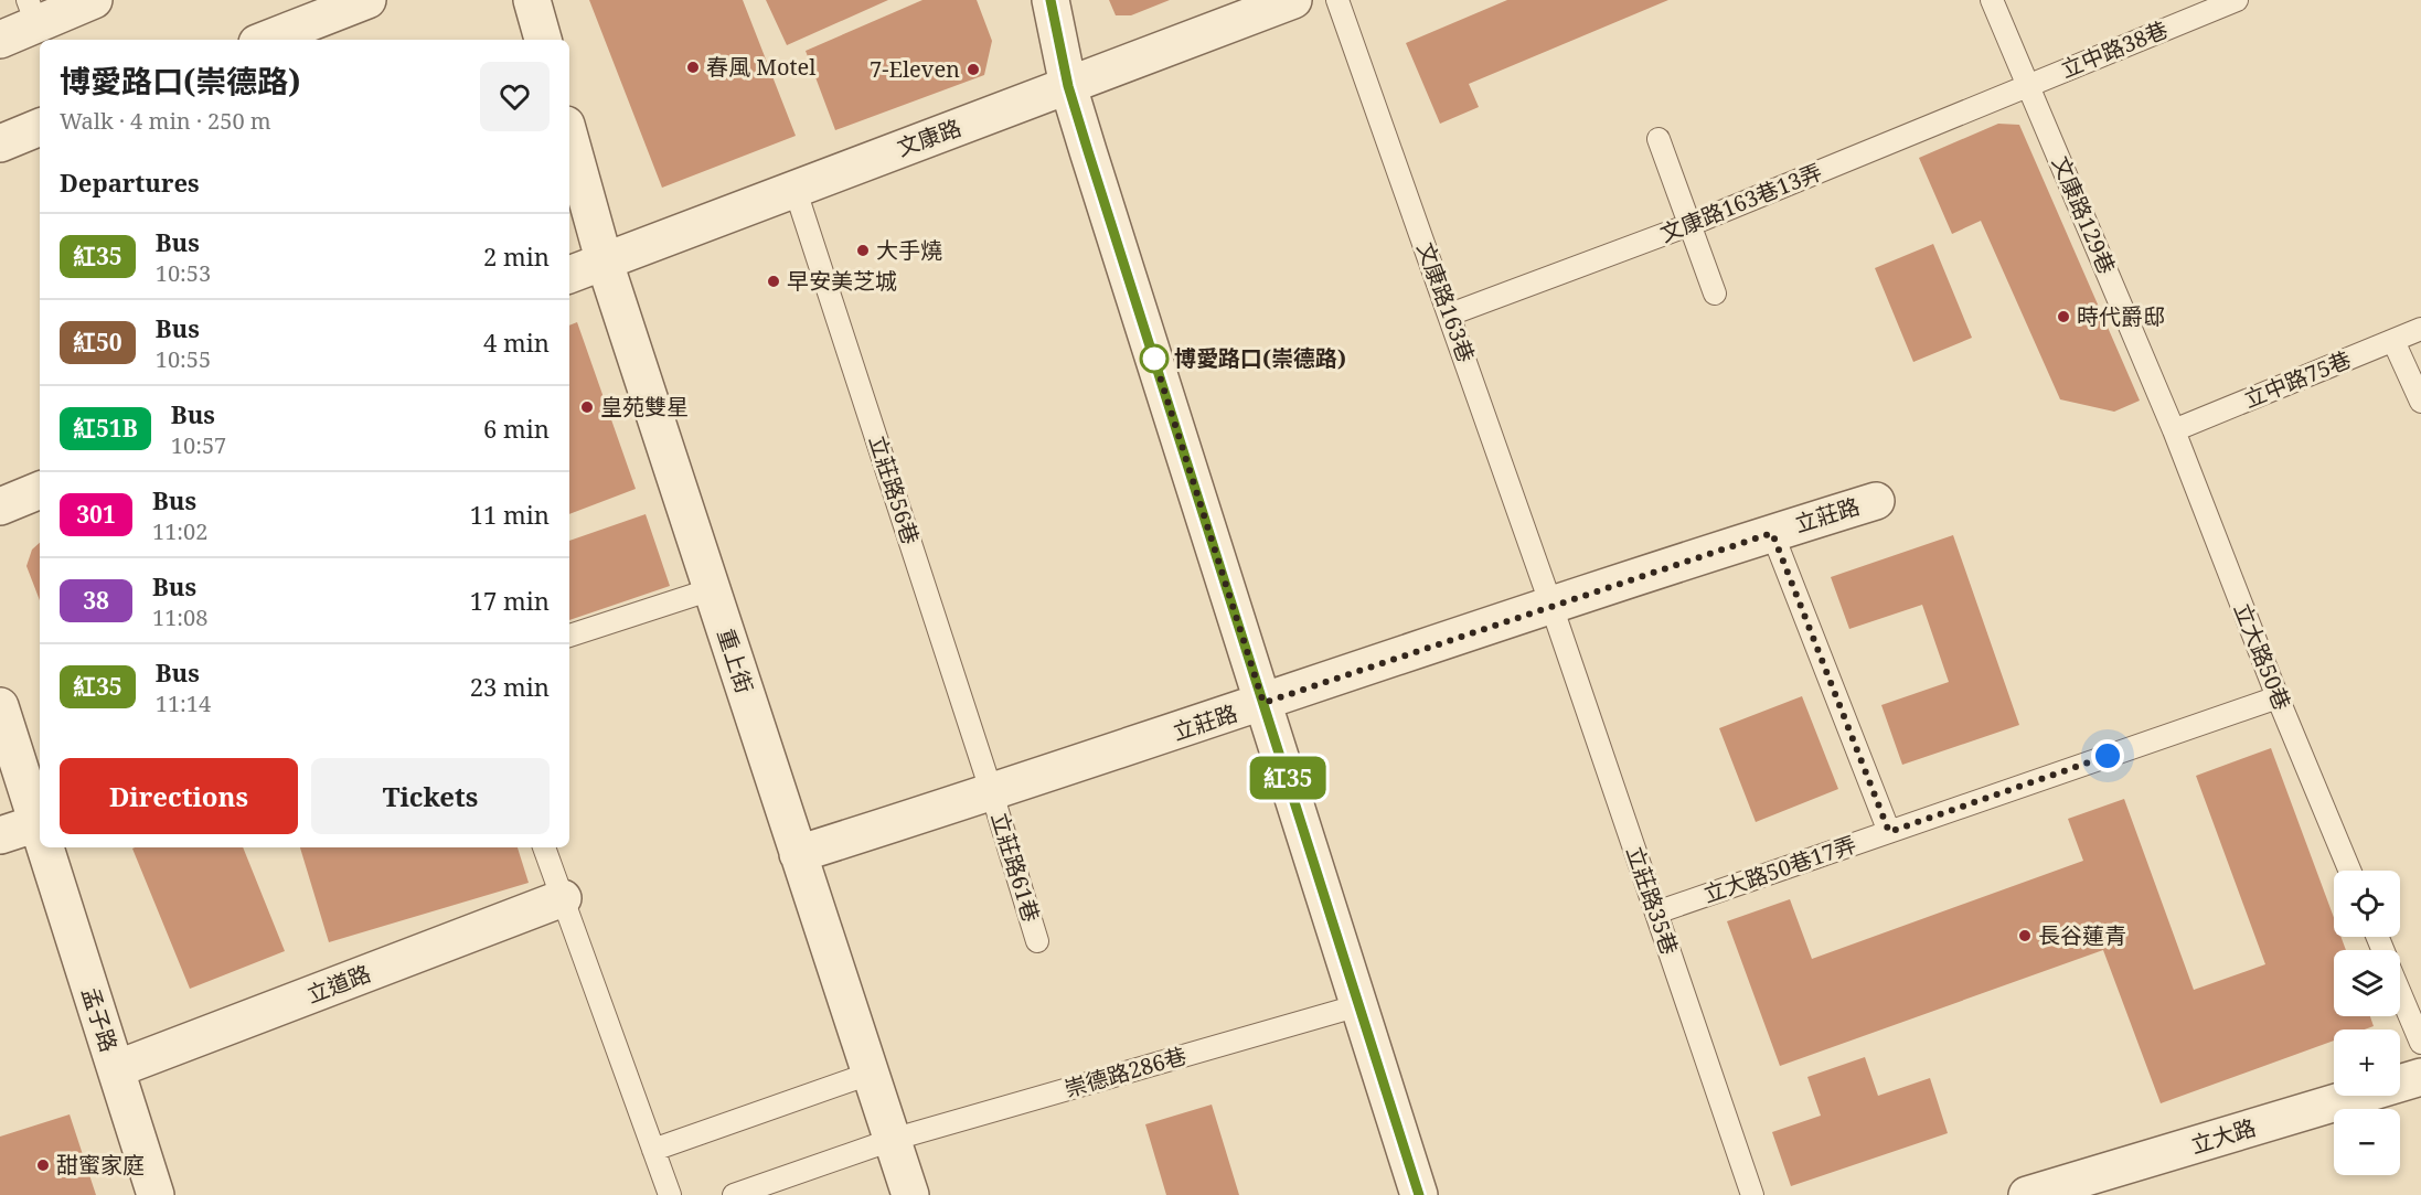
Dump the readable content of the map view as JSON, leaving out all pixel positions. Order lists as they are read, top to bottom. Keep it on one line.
{"streets":{"street":["文康路","立莊路","重上街","立道路","孟子路","立大路"],"lane":["立中路38巷","文康路163巷13弄","文康路129巷","文康路163巷","立中路75巷","立莊路56巷","立大路50巷","立莊路61巷","立大路50巷17弄","立莊路35巷","崇德路286巷"]},"crossings":[["立中路38巷","文康路163巷13弄"],["立中路38巷","文康路129巷"],["文康路","立莊路56巷"],["文康路","重上街"],["文康路163巷13弄","文康路129巷"],["文康路163巷13弄","文康路163巷"],["文康路129巷","立中路75巷"],["文康路129巷","立大路50巷"],["文康路163巷","立莊路"],["文康路163巷","立莊路35巷"],["立中路75巷","立大路50巷"],["立莊路56巷","立莊路"],["立莊路56巷","立莊路61巷"],["立莊路","重上街"],["立莊路","立莊路61巷"],["立莊路","立莊路35巷"],["立大路50巷","立大路50巷17弄"],["重上街","崇德路286巷"],["立大路50巷17弄","立莊路35巷"],["立道路","孟子路"]],"places":["春風 Motel","7-Eleven","大手燒","早安美芝城","時代爵邸","博愛路口(崇德路)","皇苑雙星","長谷蓮青","甜蜜家庭"],"lines":["bus line 紅35"],"page":{"on_map":"紅35","heading":[["博愛路口(崇德路)","Walk · 4 min · 250 m"],"Departures"],"list":[{"mark":"紅35","name":"Bus","note":"10:53","value":"2 min"},{"mark":"紅50","name":"Bus","note":"10:55","value":"4 min"},{"mark":"紅51B","name":"Bus","note":"10:57","value":"6 min"},{"mark":"301","name":"Bus","note":"11:02","value":"11 min"},{"mark":"38","name":"Bus","note":"11:08","value":"17 min"},{"mark":"紅35","name":"Bus","note":"11:14","value":"23 min"}],"buttons":["Directions","Tickets"],"map_buttons":["+","−"]}}
